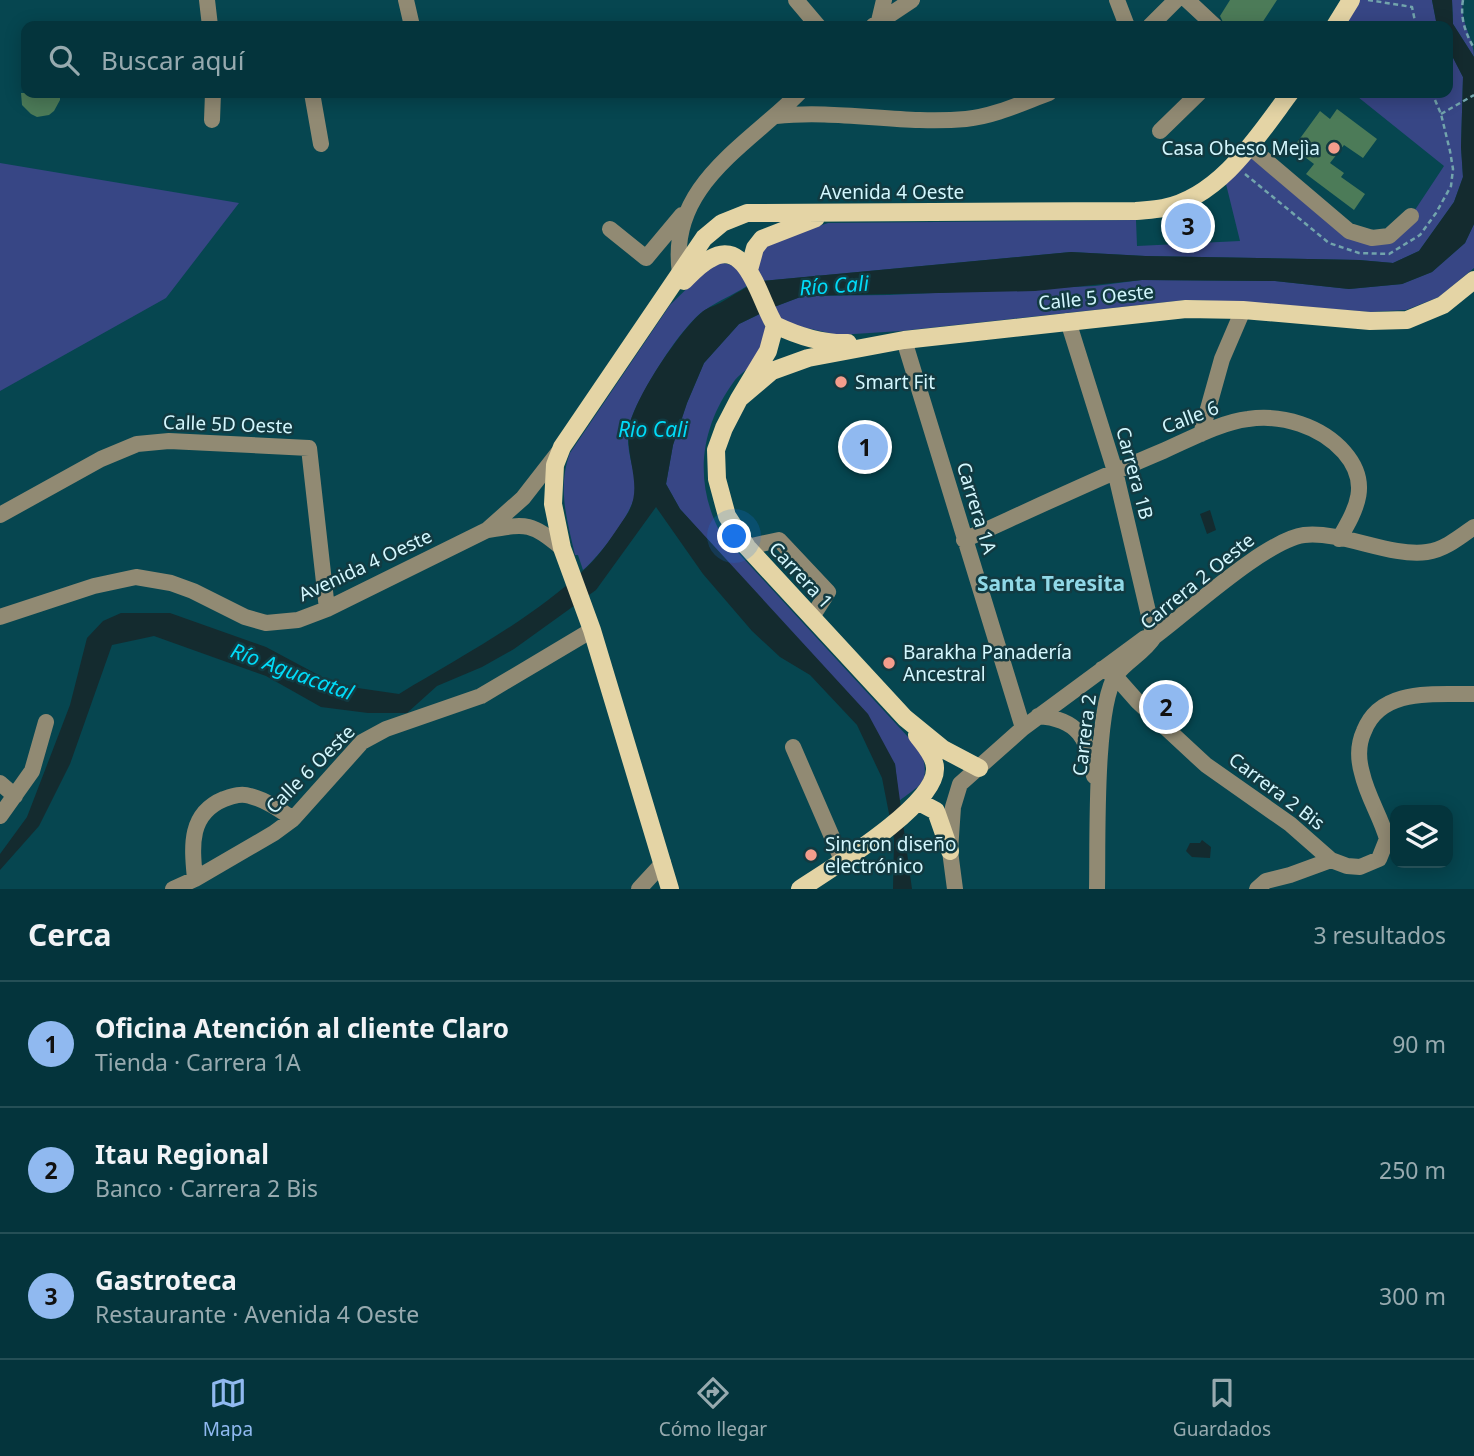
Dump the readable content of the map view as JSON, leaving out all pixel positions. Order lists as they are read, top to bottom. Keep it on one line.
{"streets":{"main road":["Avenida 4 Oeste","Calle 5 Oeste","Carrera 1"],"street":["Calle 6","Calle 5D Oeste","Carrera 1B","Carrera 1A","Carrera 2 Oeste","Carrera 2","Calle 6 Oeste","Carrera 2 Bis"]},"crossings":[["Avenida 4 Oeste","Calle 5D Oeste"],["Avenida 4 Oeste","Calle 6 Oeste"],["Calle 5 Oeste","Carrera 1B"],["Calle 5 Oeste","Carrera 1A"],["Calle 5 Oeste","Carrera 1"],["Calle 6","Carrera 1B"],["Calle 6","Carrera 1A"],["Calle 6","Carrera 2 Oeste"],["Carrera 1B","Carrera 2 Oeste"],["Carrera 1A","Carrera 2 Oeste"],["Carrera 2 Oeste","Carrera 2"],["Carrera 2 Oeste","Carrera 2 Bis"],["Carrera 2","Carrera 2 Bis"]],"districts":["Santa Teresita"],"water":["Río Cali","Rio Cali","Río Aguacatal"],"places":["Casa Obeso Mejìa","Smart Fit","Barakha Panadería Ancestral","Sincron diseño electrónico"],"page":{"search":"Buscar aquí","pins":["3","1","2"],"heading":["Cerca","3 resultados"],"list":[{"mark":"1","name":"Oficina Atención al cliente Claro","note":"Tienda · Carrera 1A","value":"90 m"},{"mark":"2","name":"Itau Regional","note":"Banco · Carrera 2 Bis","value":"250 m"},{"mark":"3","name":"Gastroteca","note":"Restaurante · Avenida 4 Oeste","value":"300 m"}],"nav":["Mapa","Cómo llegar","Guardados"]}}
